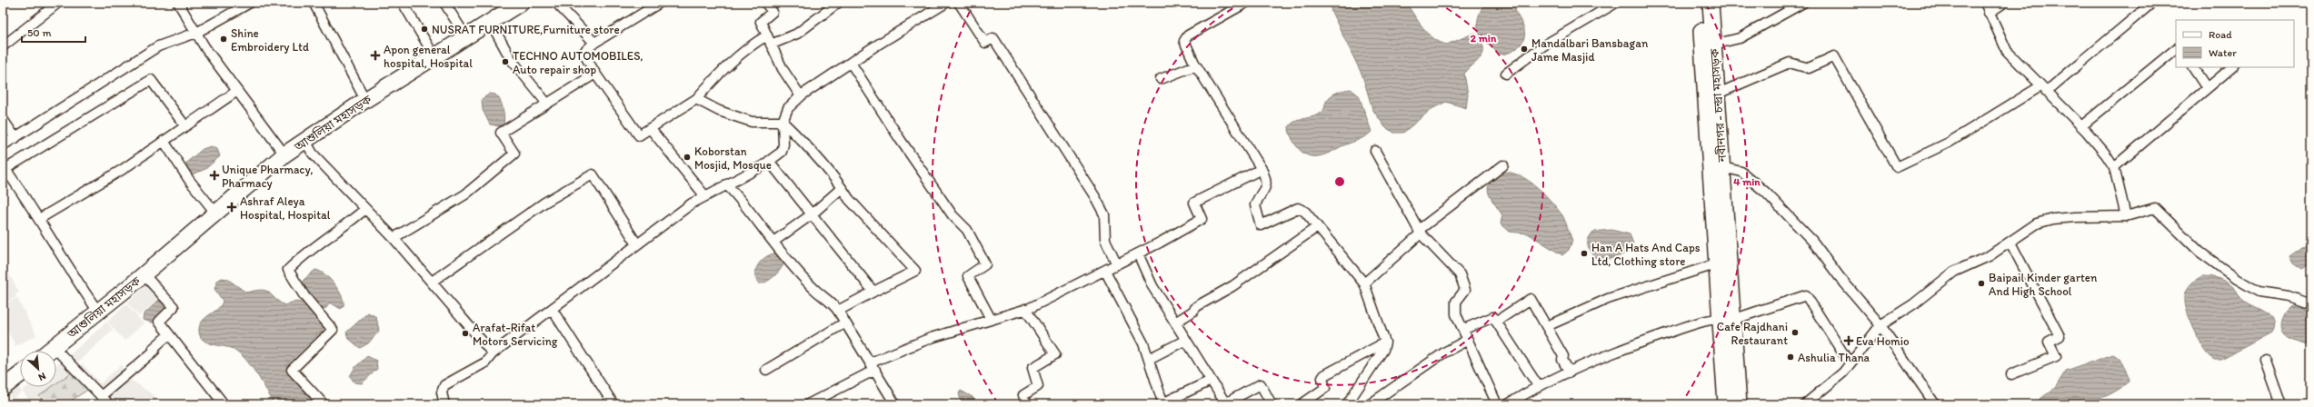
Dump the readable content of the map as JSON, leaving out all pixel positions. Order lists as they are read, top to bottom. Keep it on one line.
{"streets":{"highway":["নবীনগর - চন্দ্রা মহাসড়ক","আশুলিয়া মহাসড়ক"]},"places":{"other":["NUSRAT FURNITURE,Furniture store","Shine Embroidery Ltd","Mandalbari Bansbagan Jame Masjid","TECHNO AUTOMOBILES, Auto repair shop","Koborstan Mosjid, Mosque","Han A Hats And Caps Ltd, Clothing store","Baipail Kinder garten And High School","Cafe Rajdhani Restaurant","Arafat-Rifat Motors Servicing","Ashulia Thana"],"health":["Apon general hospital, Hospital","Unique Pharmacy, Pharmacy","Ashraf Aleya Hospital, Hospital","Eva Homio"]},"legend":["Road","Water"],"scale_bar":"50 m","north":"bottom right","rings":["2 min","4 min"]}
